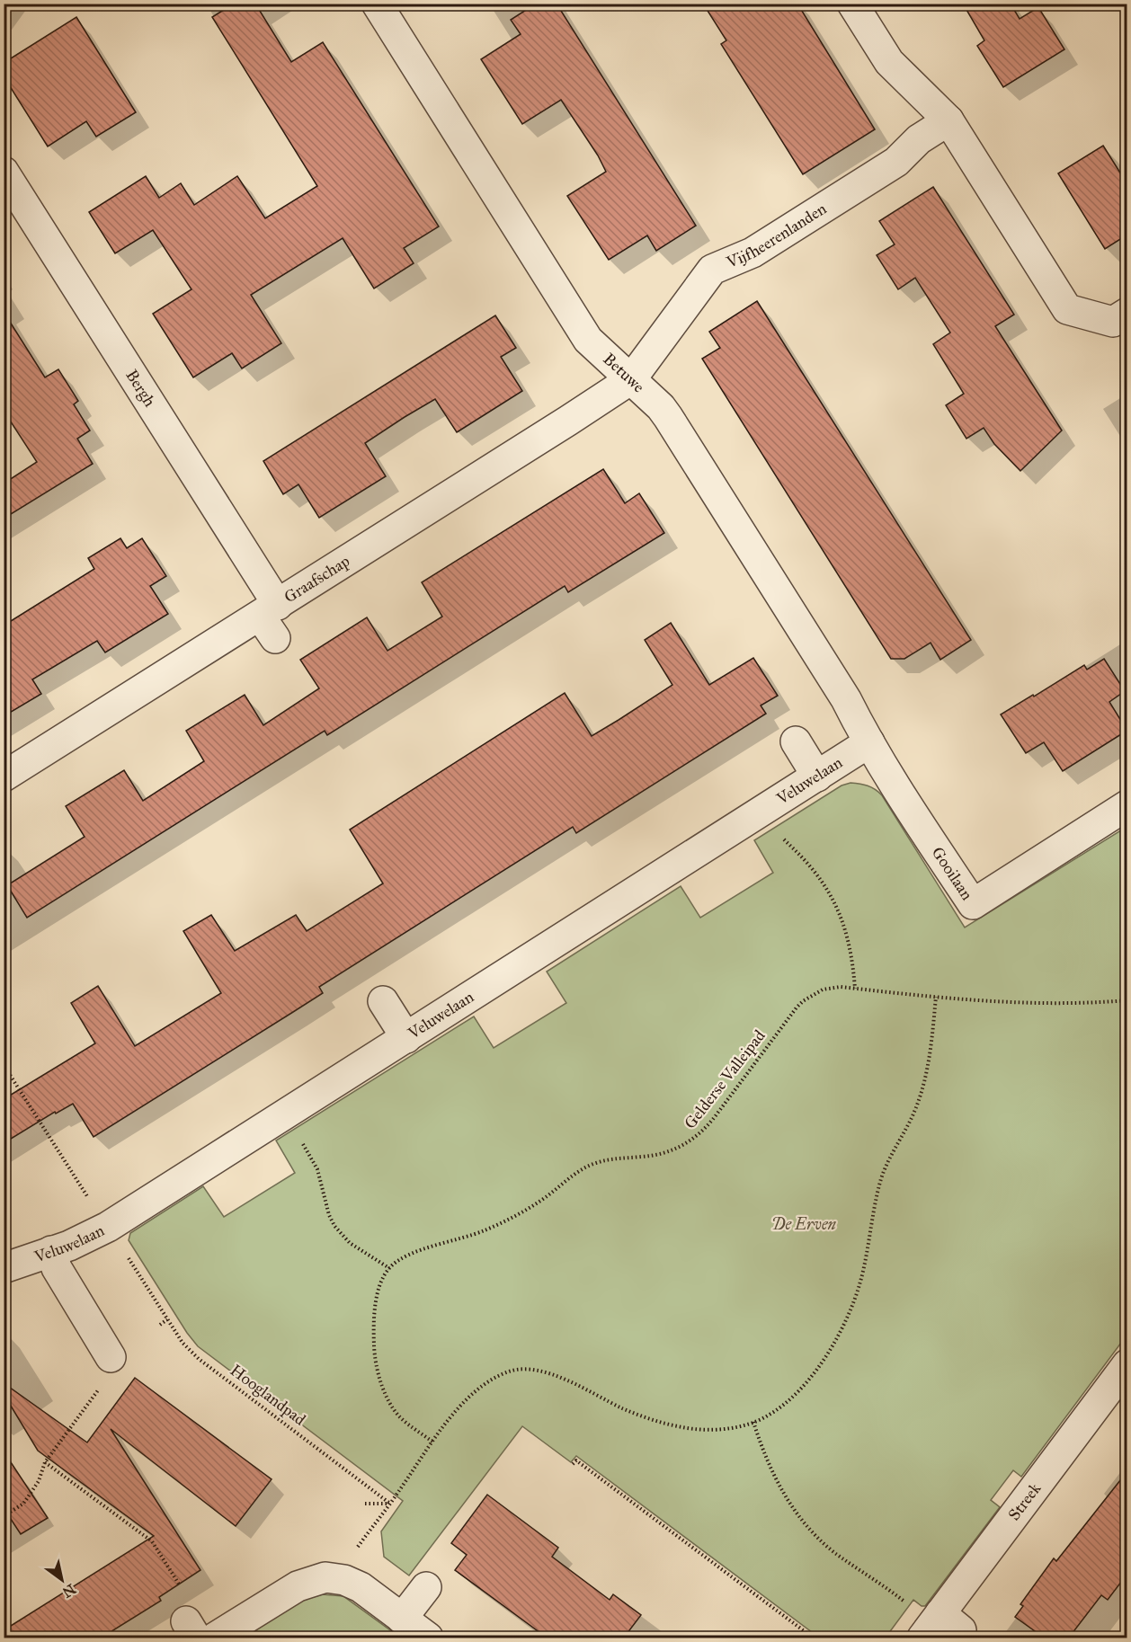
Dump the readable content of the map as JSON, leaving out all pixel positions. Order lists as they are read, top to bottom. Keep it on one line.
{"streets":{"street":["Vijfheerenlanden","Betuwe","Bergh","Graafschap","Veluwelaan","Gooilaan","Streek"],"path":["Gelderse Valleipad","Hooglandpad"]},"crossings":[["Vijfheerenlanden","Betuwe"],["Vijfheerenlanden","Graafschap"],["Betuwe","Graafschap"],["Betuwe","Veluwelaan"],["Betuwe","Gooilaan"],["Bergh","Graafschap"],["Veluwelaan","Gooilaan"]],"parks":["De Erven"],"north":"bottom right"}
